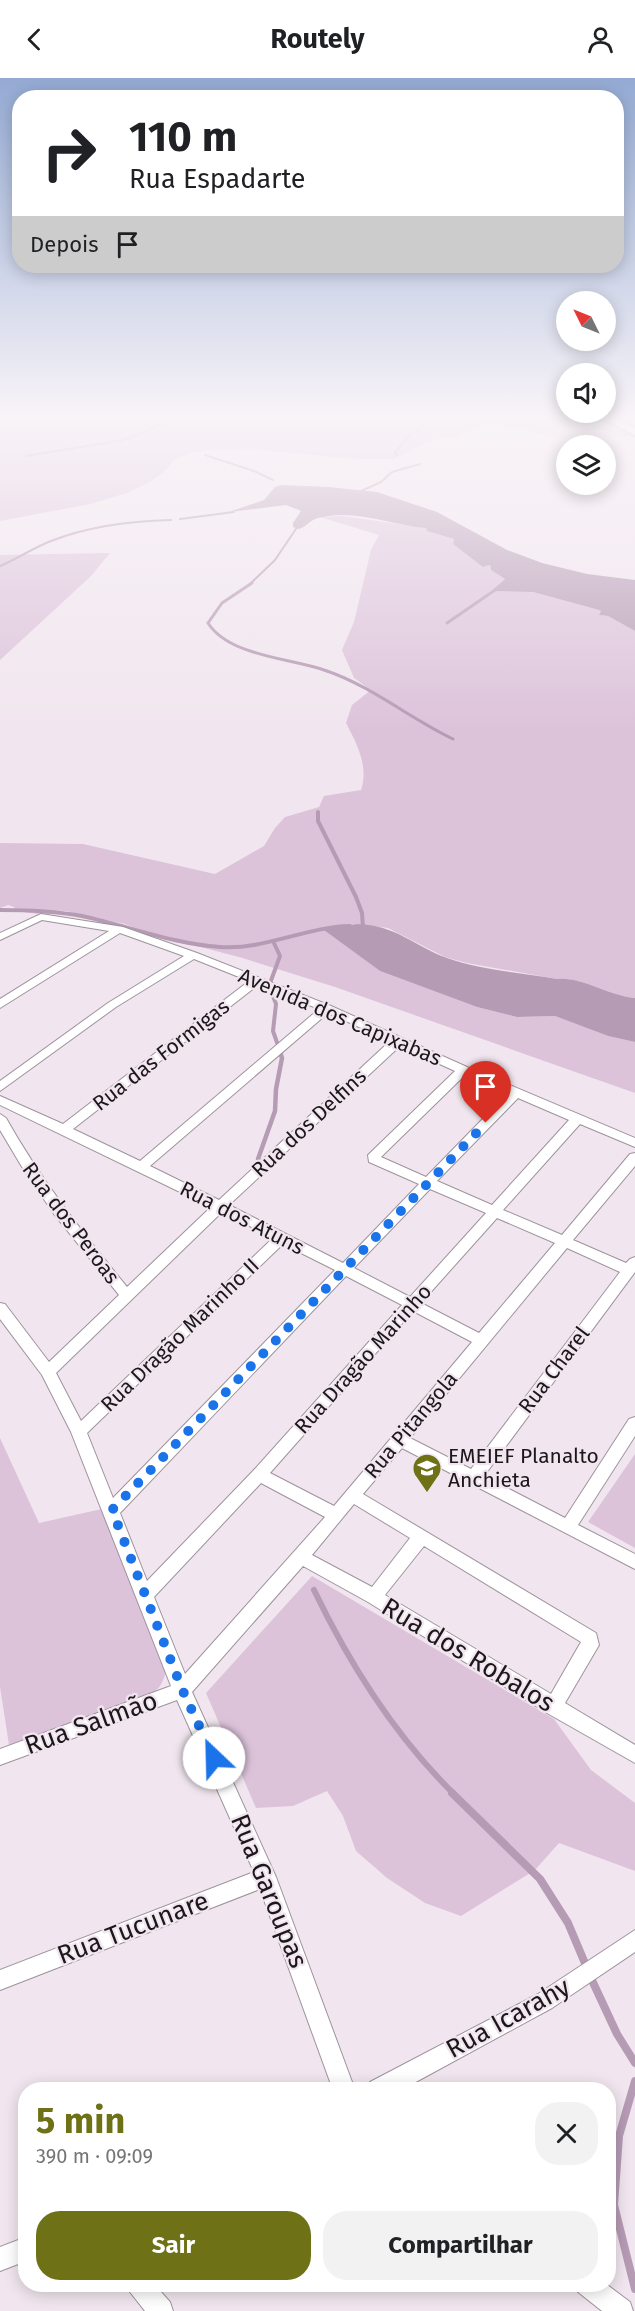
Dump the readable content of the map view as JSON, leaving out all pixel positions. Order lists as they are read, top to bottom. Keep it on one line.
{"streets":{"street":["Avenida dos Capixabas","Rua das Formigas","Rua dos Delfins","Rua dos Atuns","Rua dos Peroas","Rua Dragão Marinho II","Rua Dragão Marinho","Rua Charel","Rua Pitangola","Rua dos Robalos","Rua Salmão","Rua Garoupas","Rua Tucunare","Rua Icarahy"]},"crossings":[["Avenida dos Capixabas","Rua das Formigas"],["Avenida dos Capixabas","Rua dos Delfins"],["Avenida dos Capixabas","Rua Dragão Marinho"],["Rua das Formigas","Rua dos Atuns"],["Rua dos Delfins","Rua dos Atuns"],["Rua dos Delfins","Rua dos Peroas"],["Rua dos Delfins","Rua Garoupas"],["Rua dos Atuns","Rua Dragão Marinho II"],["Rua dos Atuns","Rua Dragão Marinho"],["Rua dos Atuns","Rua Pitangola"],["Rua Dragão Marinho II","Rua Garoupas"],["Rua Dragão Marinho","Rua Garoupas"],["Rua Pitangola","Rua dos Robalos"],["Rua Pitangola","Rua Salmão"],["Rua Pitangola","Rua Garoupas"],["Rua Salmão","Rua Garoupas"],["Rua Garoupas","Rua Tucunare"]],"places":{"school or university":["EMEIEF Planalto Anchieta"]},"north":"top left","page":{"header":"Routely","turn":["110 m","Rua Espadarte"],"then":"Depois","heading":["5 min","390 m · 09:09"],"buttons":["Sair","Compartilhar"]}}
